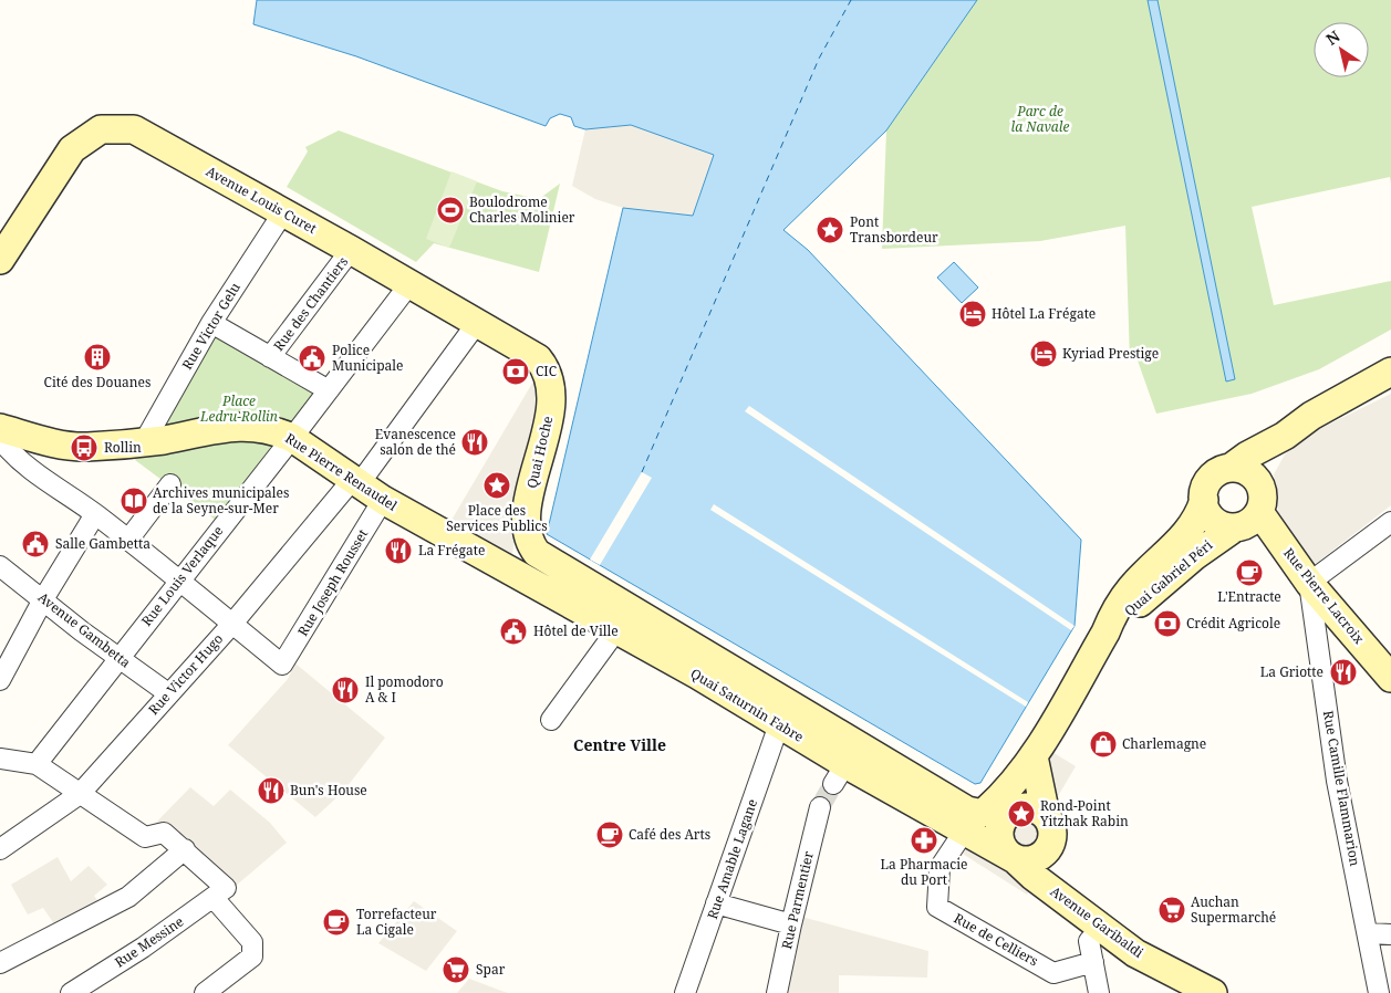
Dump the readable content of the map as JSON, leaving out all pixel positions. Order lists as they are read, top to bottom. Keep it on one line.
{"streets":{"main road":["Avenue Louis Curet","Quai Hoche","Rue Pierre Renaudel","Quai Gabriel Péri","Rue Pierre Lacroix","Quai Saturnin Fabre","Avenue Garibaldi"],"street":["Rue des Chantiers","Rue Victor Gelu","Rue Louis Verlaque","Rue Joseph Rousset","Avenue Gambetta","Rue Victor Hugo","Rue Camille Flammarion","Rue Amable Lagane","Rue Parmentier","Rue de Celliers","Rue Messine"]},"crossings":[["Avenue Louis Curet","Rue des Chantiers"],["Avenue Louis Curet","Rue Victor Gelu"],["Avenue Louis Curet","Quai Hoche"],["Avenue Louis Curet","Rue Louis Verlaque"],["Avenue Louis Curet","Rue Victor Hugo"],["Rue Victor Gelu","Rue Pierre Renaudel"],["Quai Hoche","Quai Saturnin Fabre"],["Rue Pierre Renaudel","Rue Louis Verlaque"],["Rue Pierre Renaudel","Rue Joseph Rousset"],["Rue Pierre Renaudel","Rue Victor Hugo"],["Rue Pierre Renaudel","Quai Saturnin Fabre"],["Rue Louis Verlaque","Avenue Gambetta"],["Quai Gabriel Péri","Rue Pierre Lacroix"],["Quai Gabriel Péri","Quai Saturnin Fabre"],["Quai Gabriel Péri","Avenue Garibaldi"],["Rue Joseph Rousset","Rue Victor Hugo"],["Rue Pierre Lacroix","Rue Camille Flammarion"],["Avenue Gambetta","Rue Victor Hugo"],["Quai Saturnin Fabre","Rue Amable Lagane"],["Quai Saturnin Fabre","Avenue Garibaldi"],["Quai Saturnin Fabre","Rue de Celliers"]],"districts":["Centre Ville"],"parks":["Parc de la Navale","Place Ledru-Rollin"],"places":{"sports":["Boulodrome Charles Molinier"],"place":["Pont Transbordeur","Place des Services Publics","Rond-Point Yitzhak Rabin"],"hotel":["Hôtel La Frégate","Kyriad Prestige"],"building":["Cité des Douanes"],"public building":["Police Municipale","Salle Gambetta","Hôtel de Ville"],"bank":["CIC","Crédit Agricole"],"restaurant":["Evanescence salon de thé","La Frégate","La Griotte","Il pomodoro A & I","Bun's House"],"bus stop":["Rollin"],"library":["Archives municipales de la Seyne-sur-Mer"],"cafe":["L'Entracte","Café des Arts","Torrefacteur La Cigale"],"shop":["Charlemagne"],"pharmacy":["La Pharmacie du Port"],"supermarket":["Auchan Supermarché","Spar"]},"north":"top left"}
